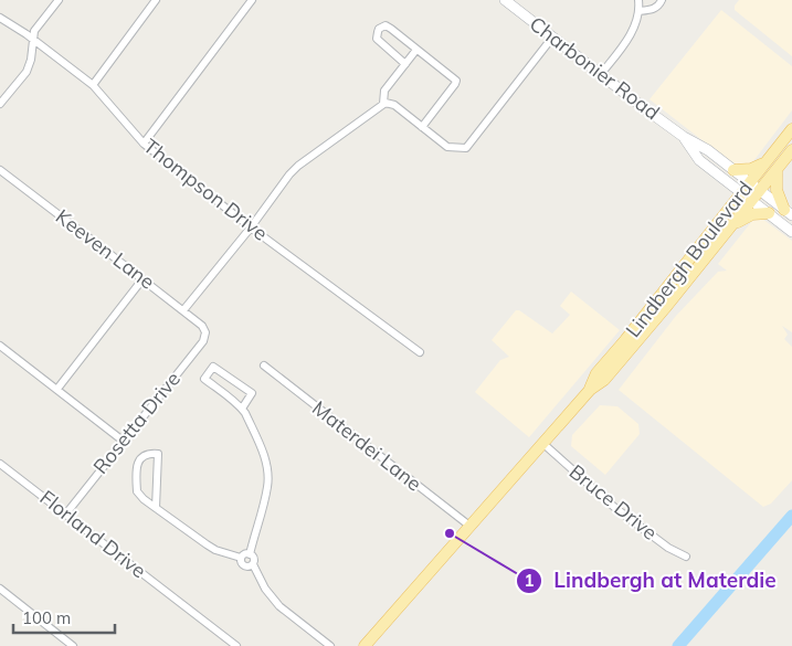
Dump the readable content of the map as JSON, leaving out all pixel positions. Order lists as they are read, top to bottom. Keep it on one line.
{"streets":{"main road":["Charbonier Road","Lindbergh Boulevard"],"street":["Thompson Drive","Keeven Lane","Rosetta Drive","Materdei Lane","Bruce Drive","Florland Drive"]},"crossings":[["Charbonier Road","Lindbergh Boulevard"],["Keeven Lane","Rosetta Drive"],["Lindbergh Boulevard","Materdei Lane"],["Lindbergh Boulevard","Bruce Drive"],["Rosetta Drive","Florland Drive"]],"places":["Lindbergh at Materdie"],"scale_bar":"100 m"}
